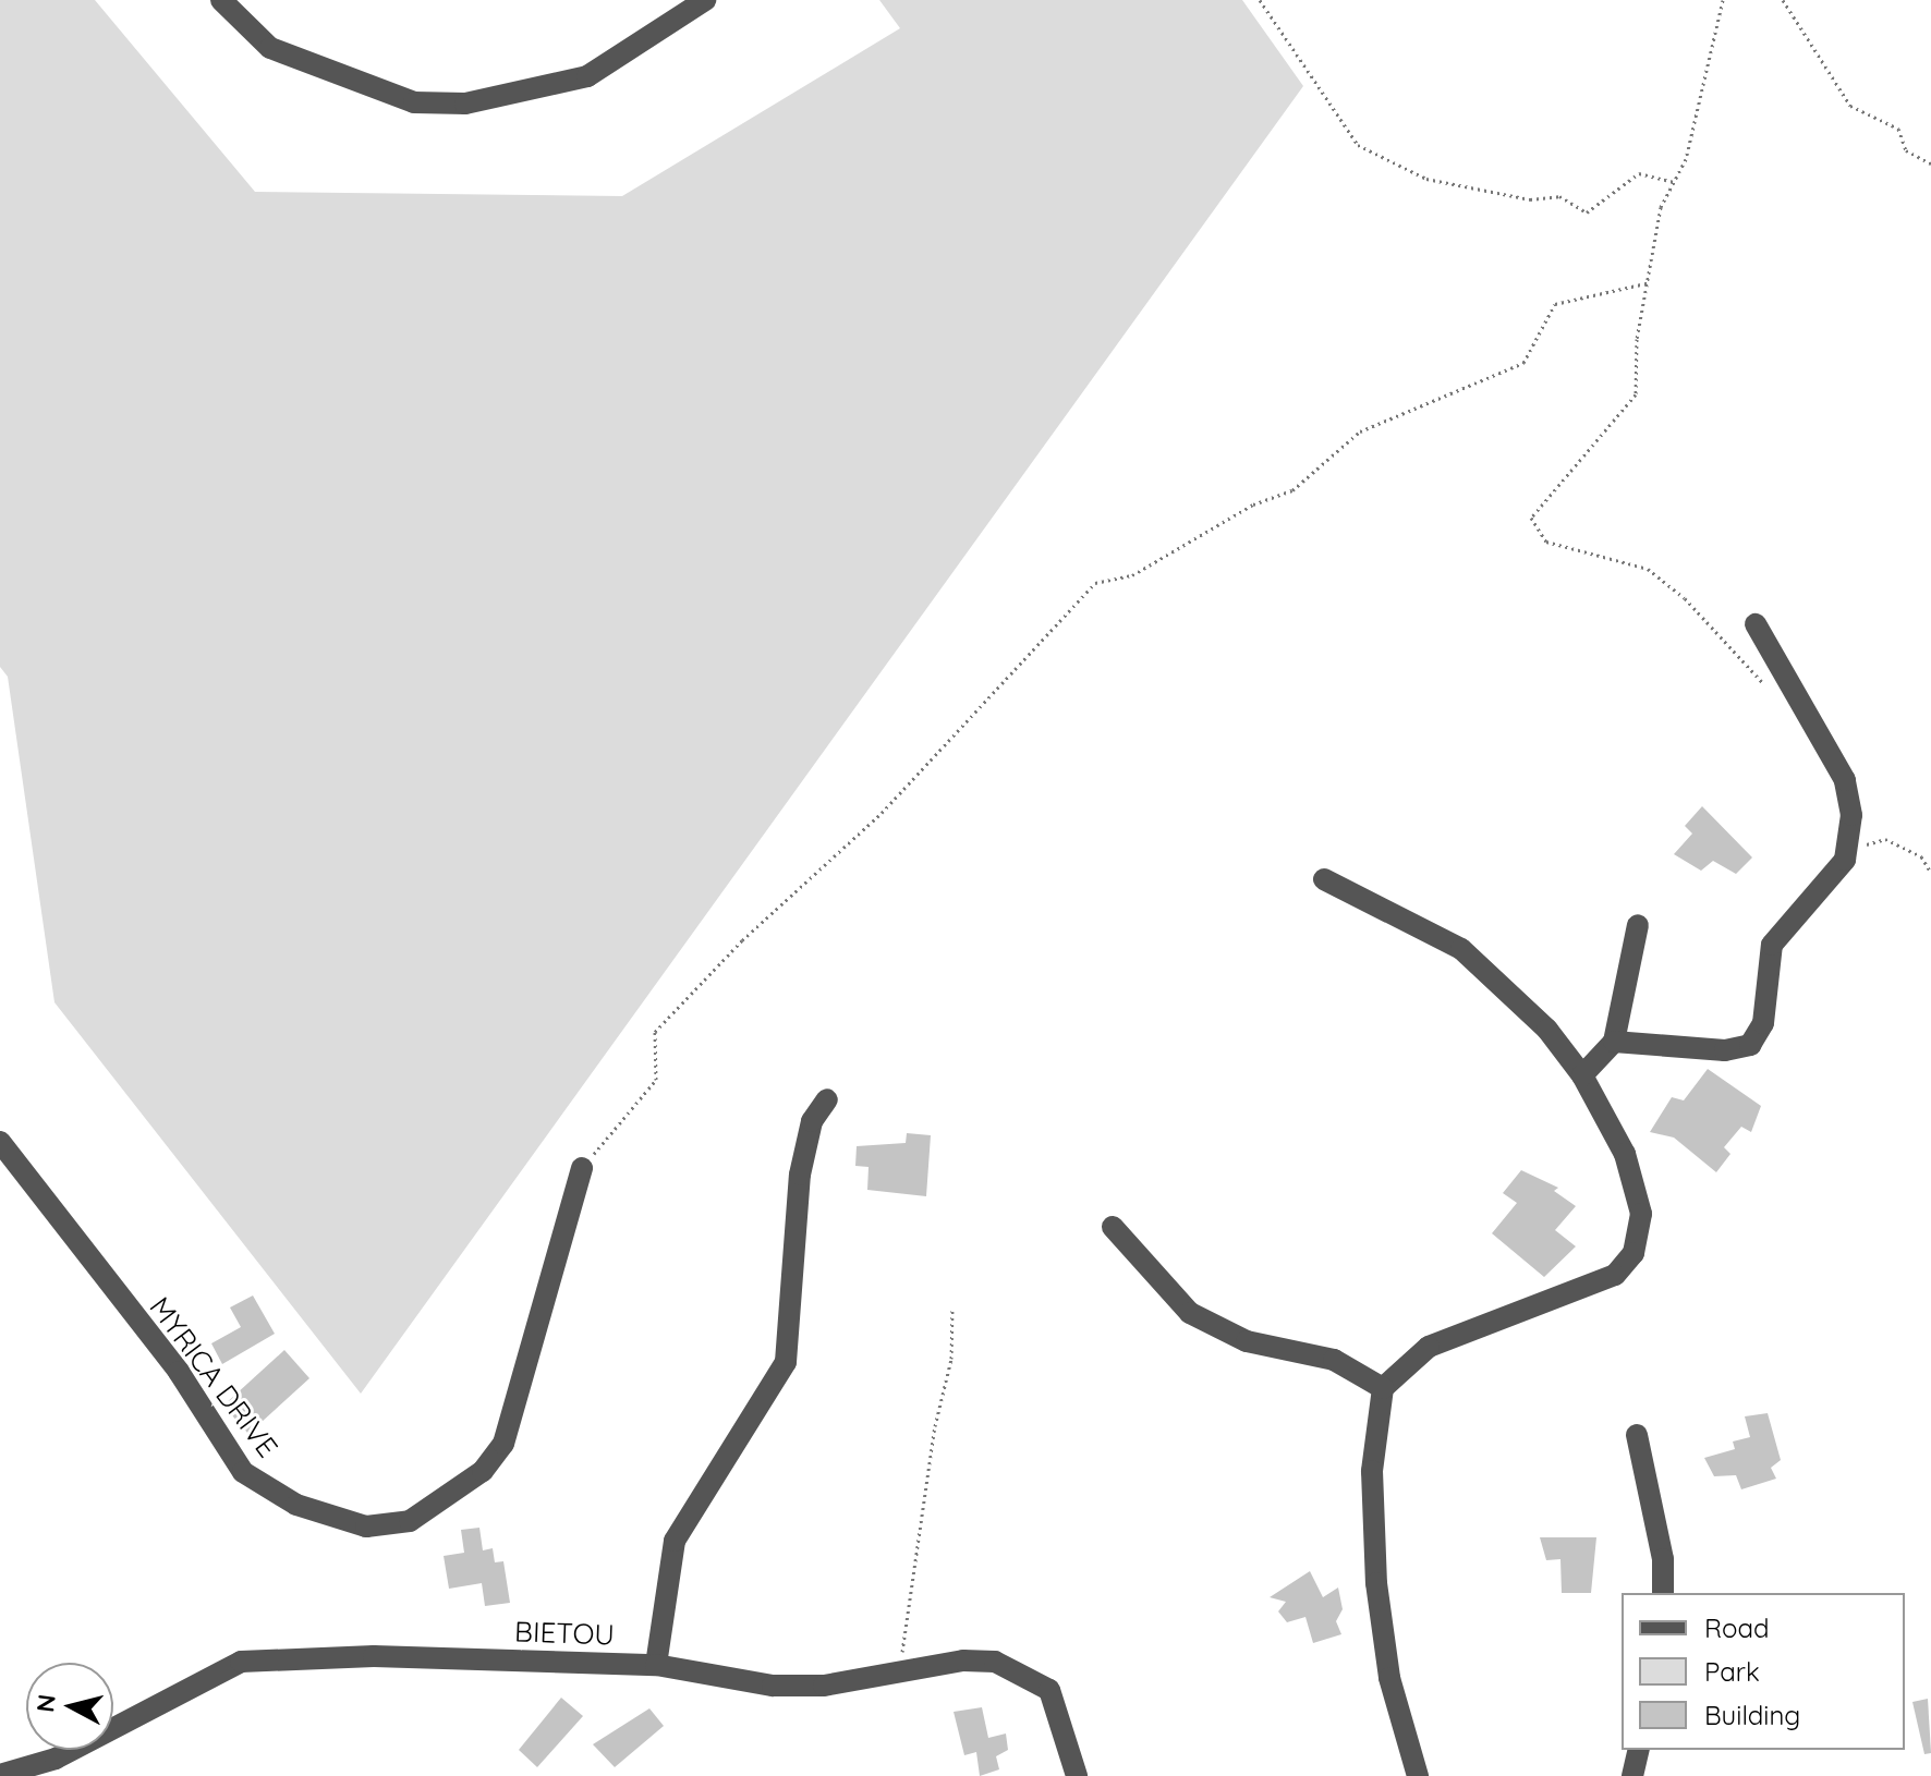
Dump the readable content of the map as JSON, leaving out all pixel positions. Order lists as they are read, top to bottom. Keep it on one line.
{"streets":{"street":["MYRICA DRIVE","BIETOU"]},"legend":["Road","Park","Building"],"north":"left"}
